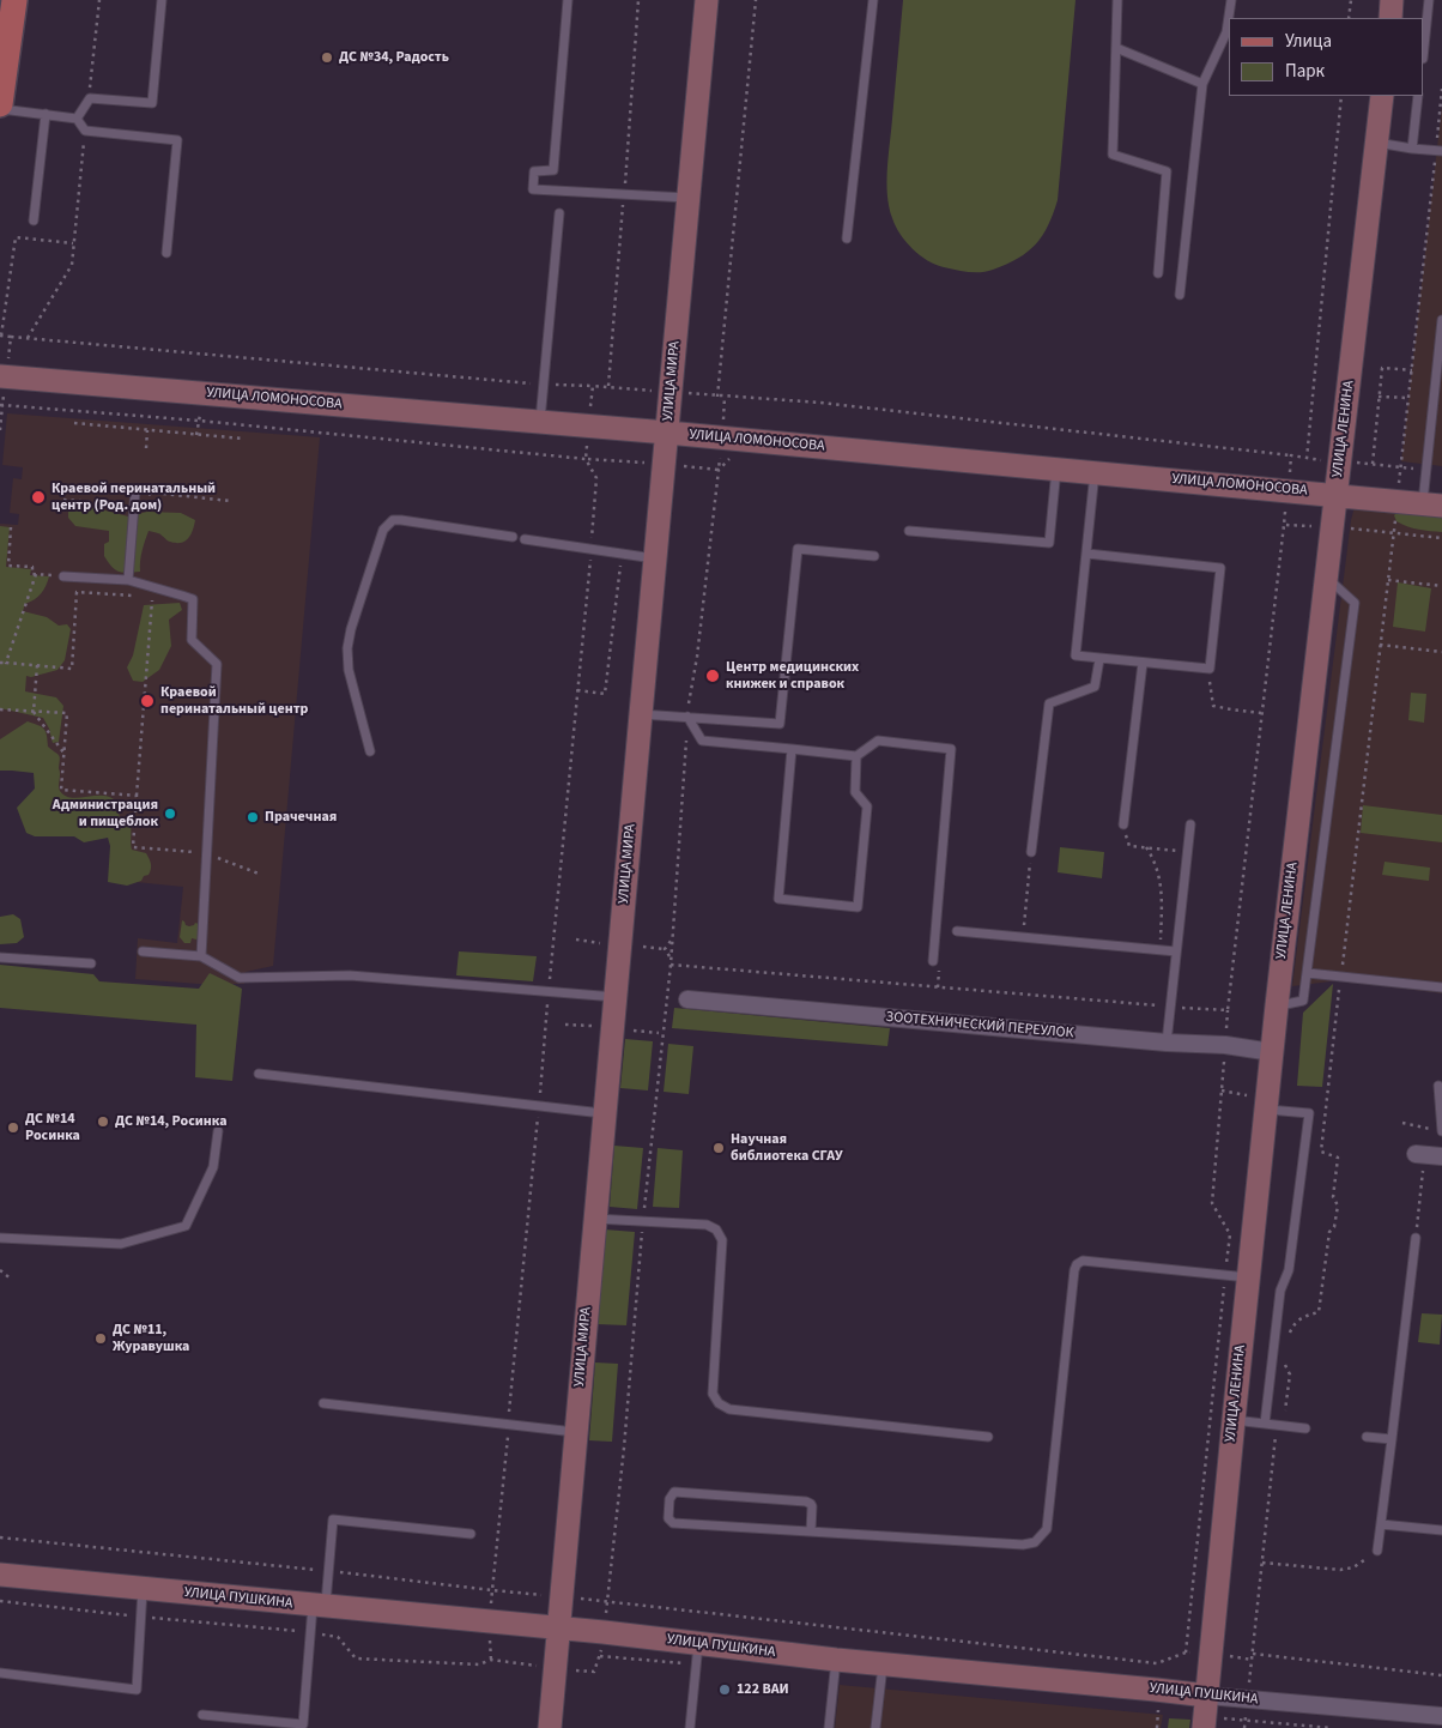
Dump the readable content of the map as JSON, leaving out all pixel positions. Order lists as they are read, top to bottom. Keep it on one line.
{"streets":{"main road":["УЛИЦА МИРА","УЛИЦА ЛОМОНОСОВА","УЛИЦА ЛЕНИНА","УЛИЦА ПУШКИНА"],"street":["ЗООТЕХНИЧЕСКИЙ ПЕРЕУЛОК"]},"crossings":[["УЛИЦА МИРА","УЛИЦА ЛОМОНОСОВА"],["УЛИЦА МИРА","УЛИЦА ПУШКИНА"],["УЛИЦА ЛОМОНОСОВА","УЛИЦА ЛЕНИНА"],["УЛИЦА ЛЕНИНА","ЗООТЕХНИЧЕСКИЙ ПЕРЕУЛОК"],["УЛИЦА ЛЕНИНА","УЛИЦА ПУШКИНА"]],"places":["ДС №34, Радость","Краевой перинатальный центр (Род. дом)","Центр медицинских книжек и справок","Краевой перинатальный центр","Администрация и пищеблок","Прачечная","ДС №14, Росинка","ДС №14 Росинка","Научная библиотека СГАУ","ДС №11, Журавушка","122 ВАИ"],"legend":["Улица","Парк"]}
